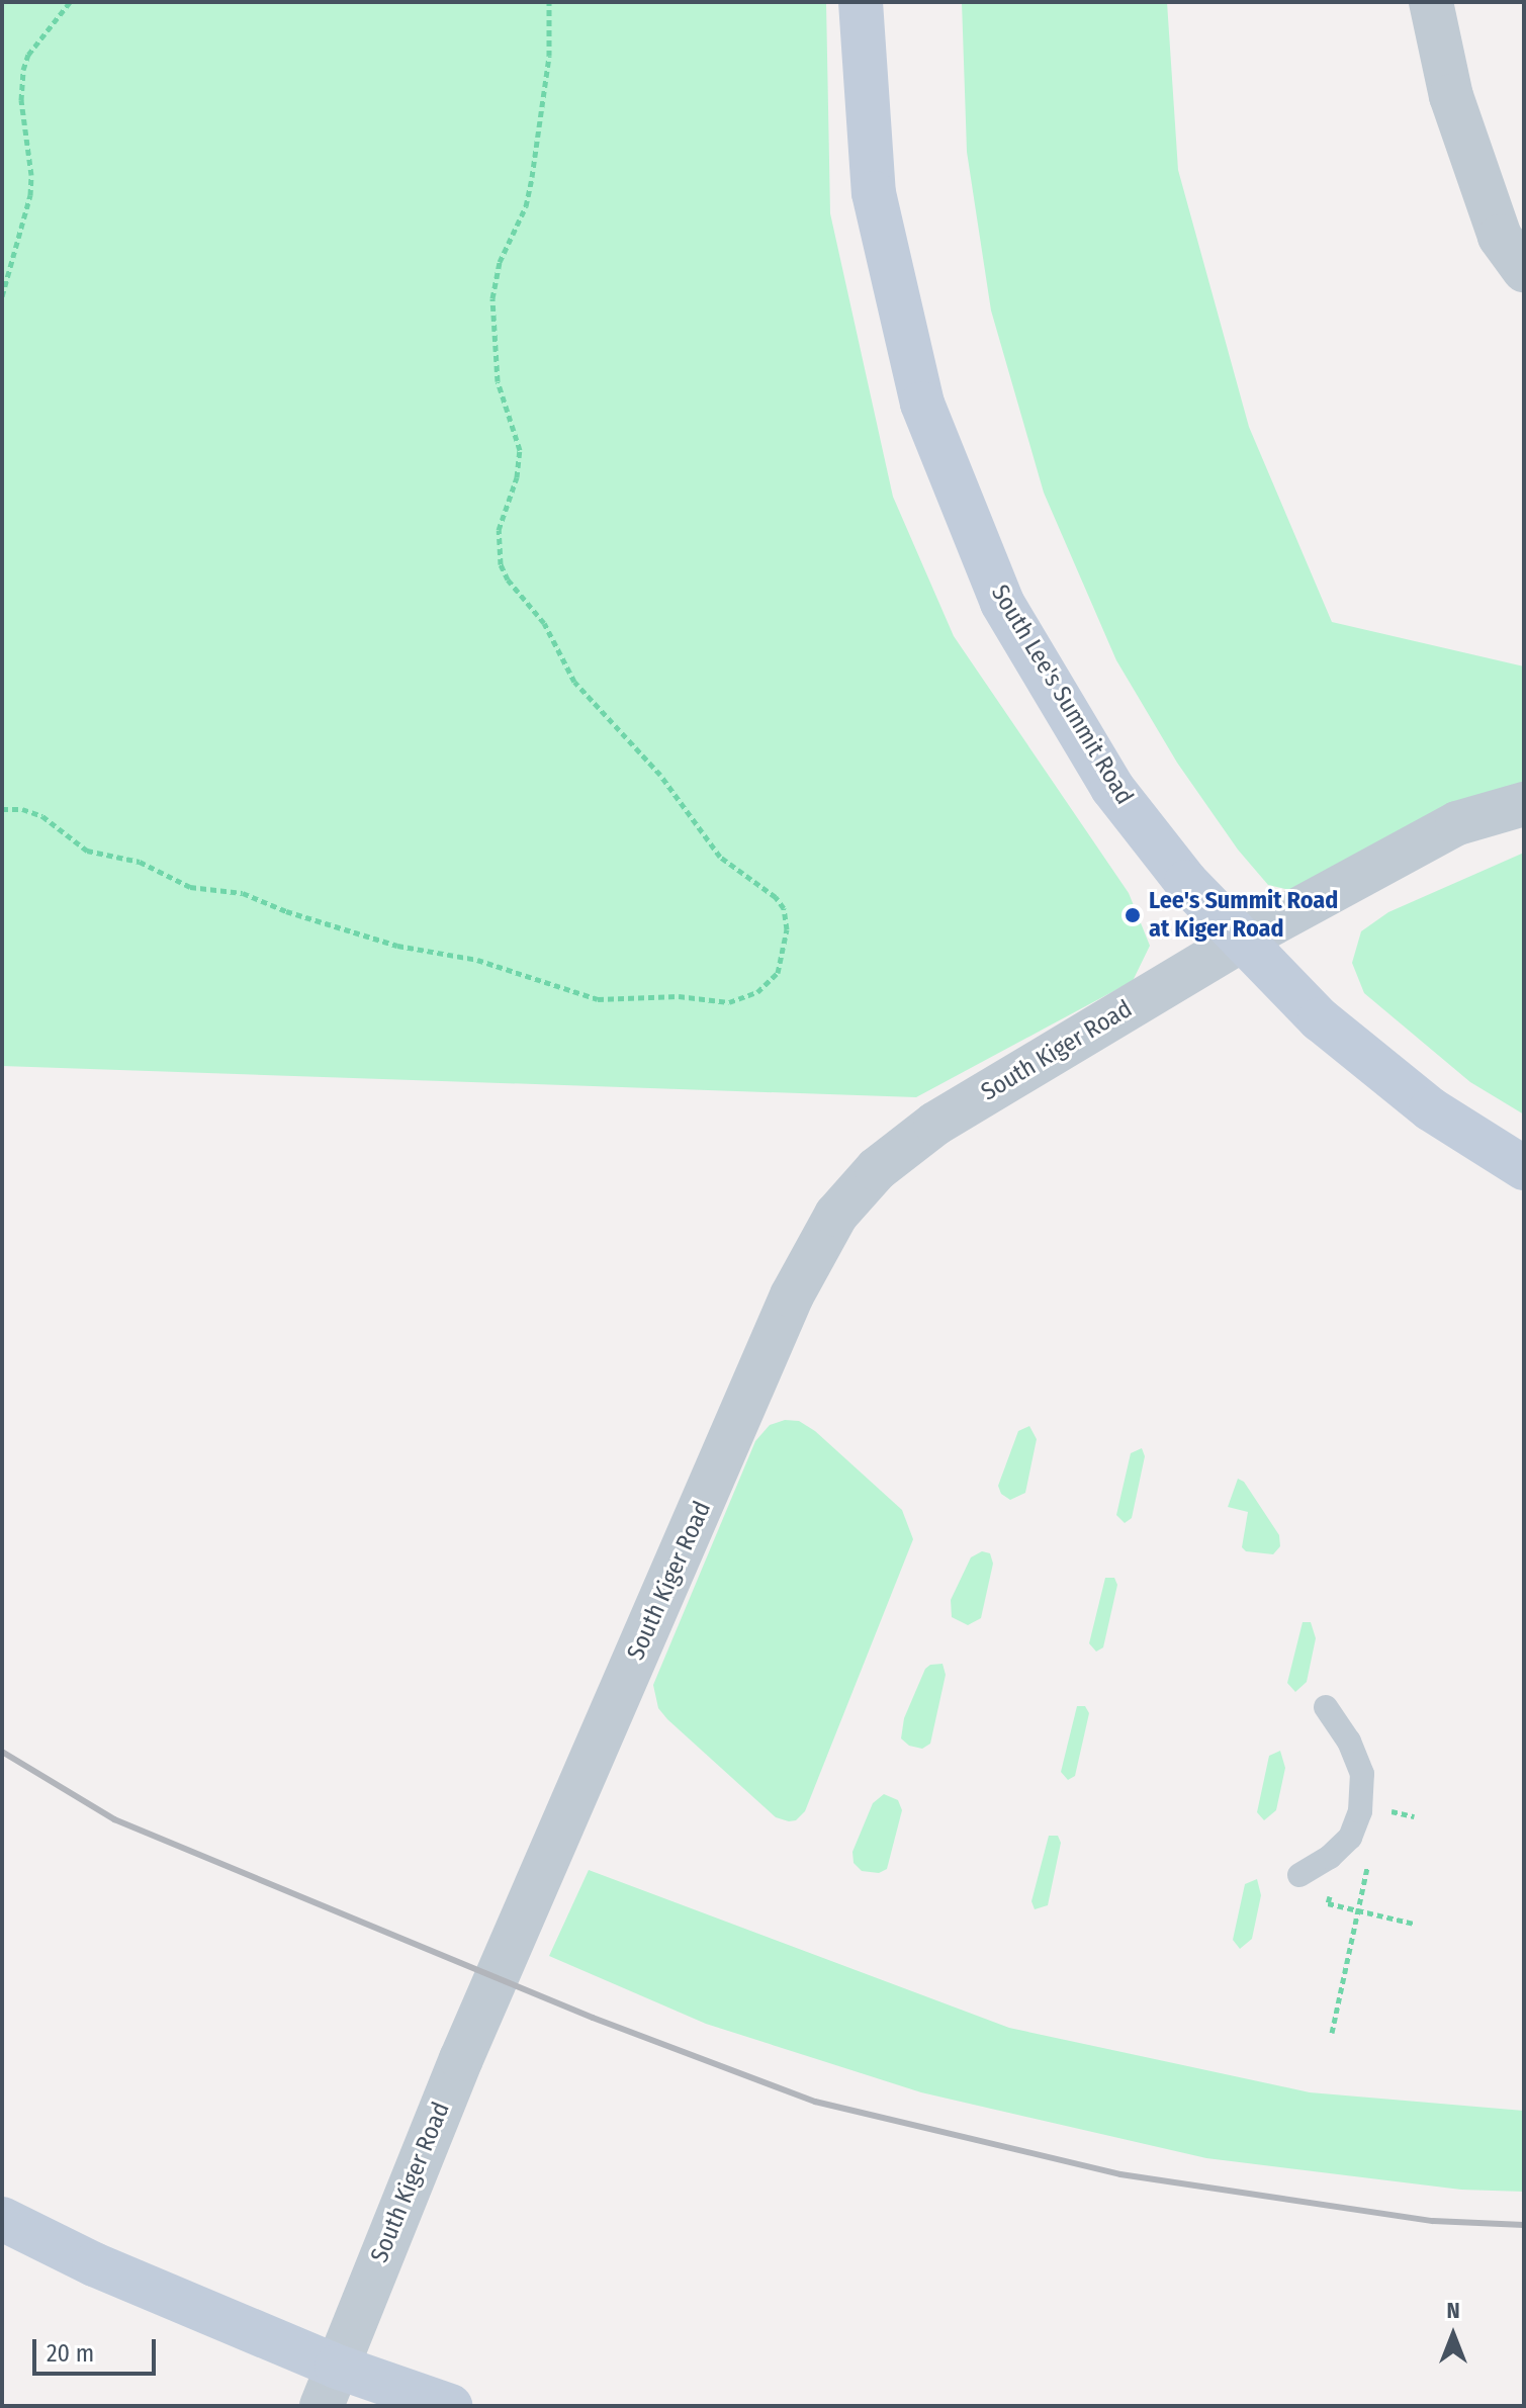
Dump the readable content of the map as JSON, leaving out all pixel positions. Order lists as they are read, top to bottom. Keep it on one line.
{"streets":{"main road":["South Lee's Summit Road"],"street":["South Kiger Road"]},"crossings":[["South Lee's Summit Road","South Kiger Road"]],"places":["Lee's Summit Road at Kiger Road"],"scale_bar":"20 m","north":"top"}
